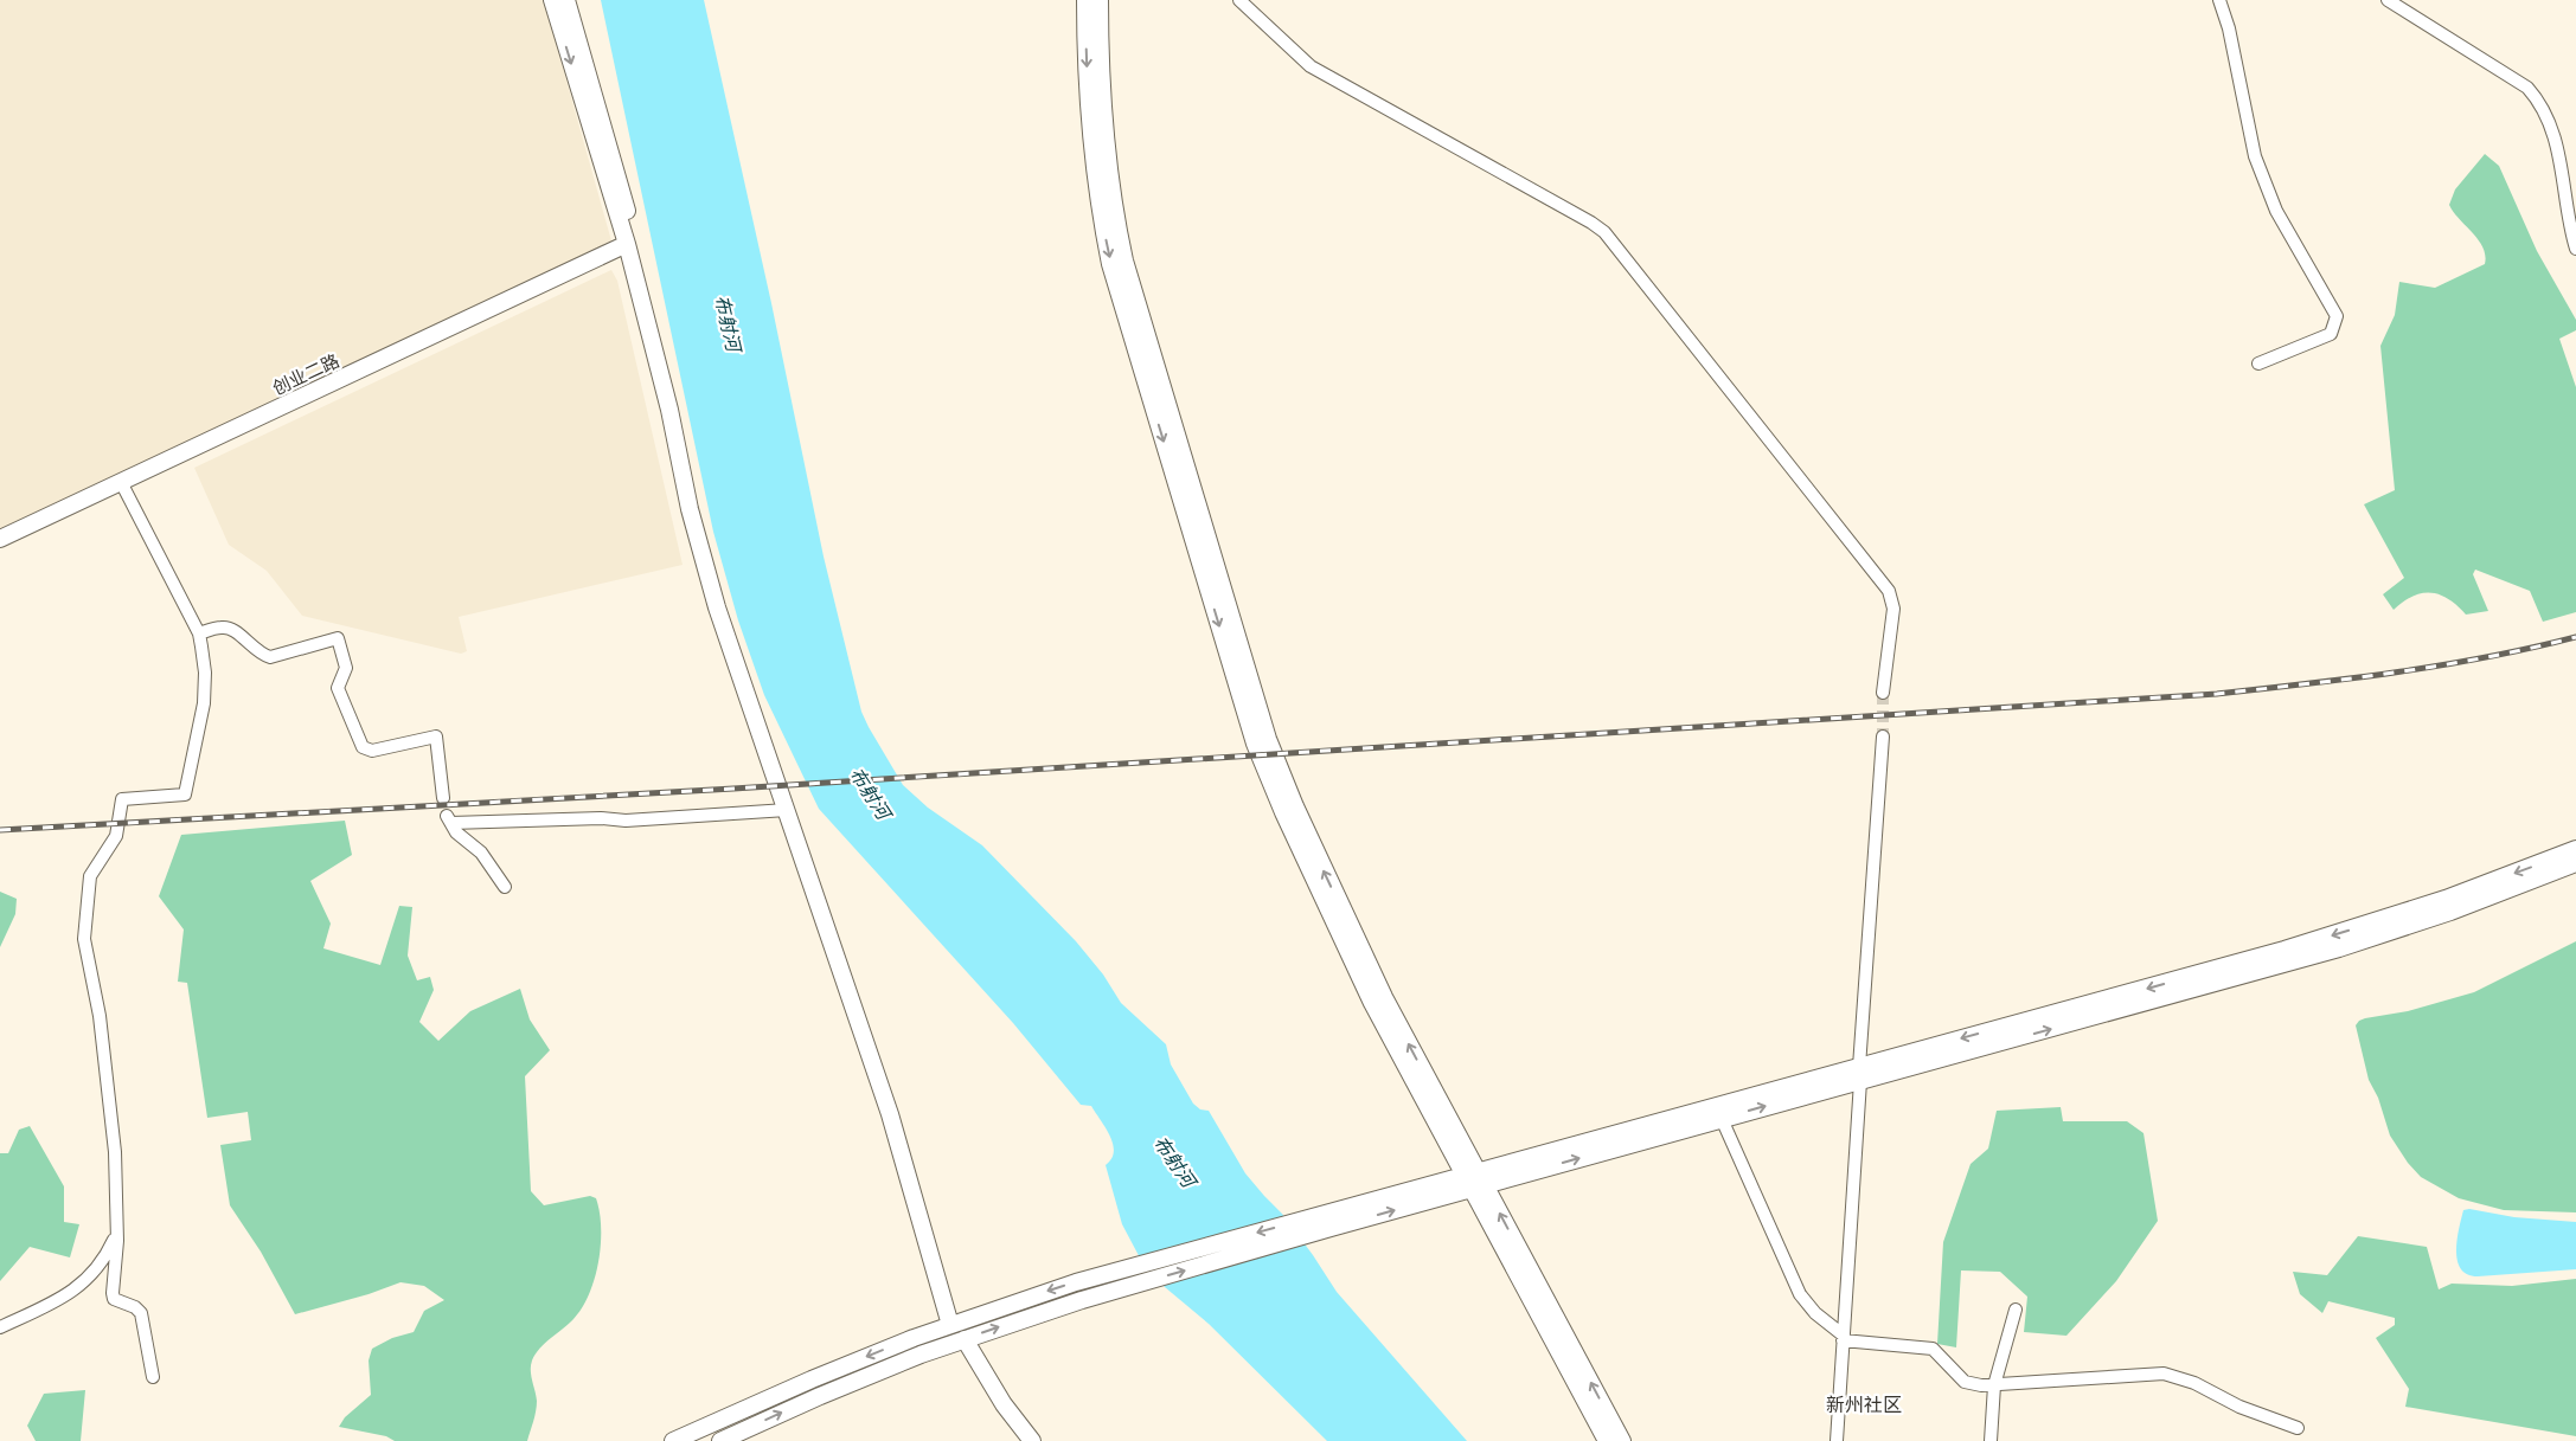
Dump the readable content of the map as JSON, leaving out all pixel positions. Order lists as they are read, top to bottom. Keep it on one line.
{"streets":{"main road":["创业二路"]},"districts":["新州社区"],"water":["布射河"]}
